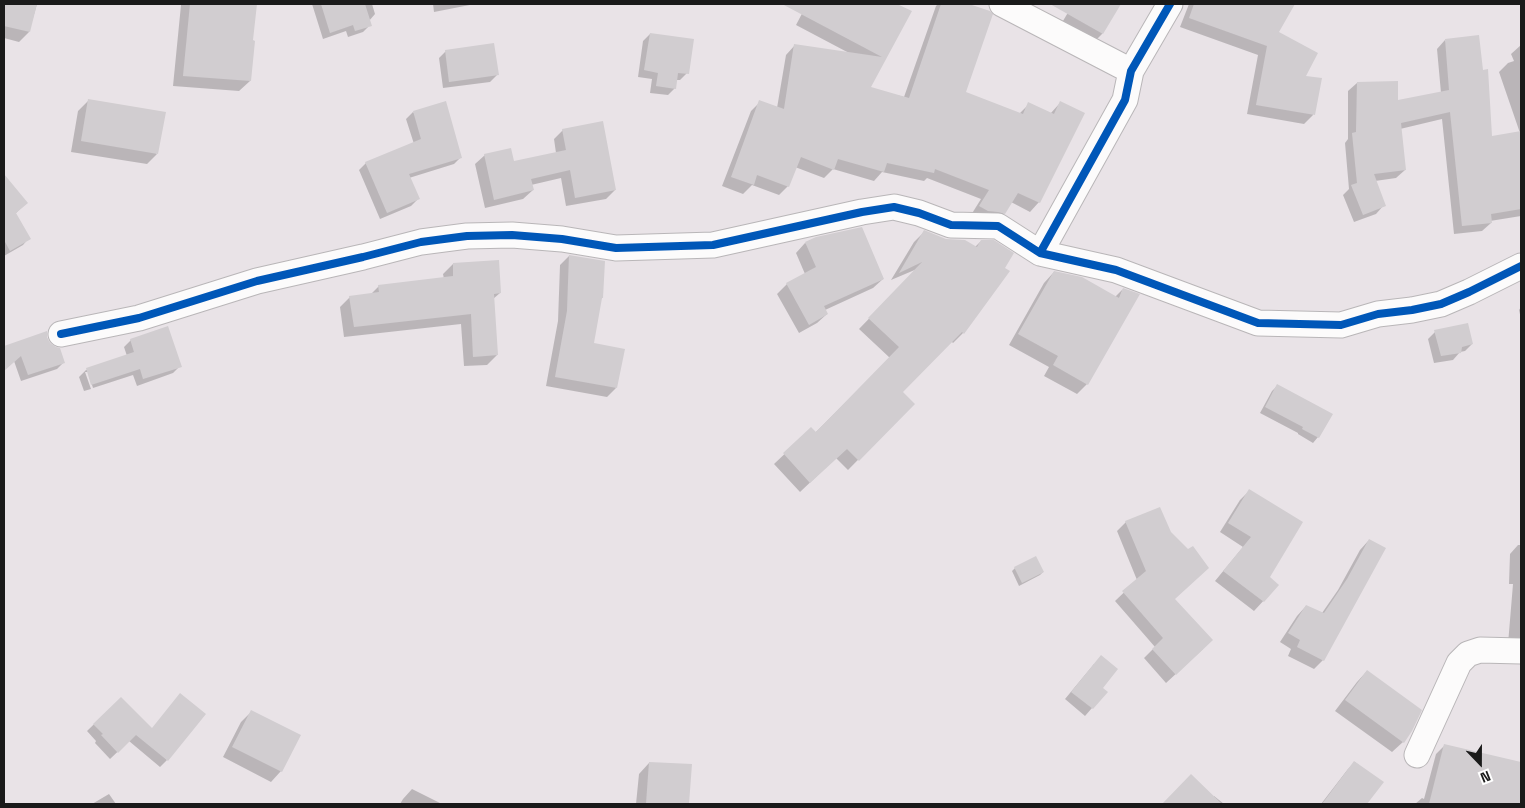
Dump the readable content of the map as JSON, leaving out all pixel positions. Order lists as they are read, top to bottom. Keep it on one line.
{"north":"bottom"}
